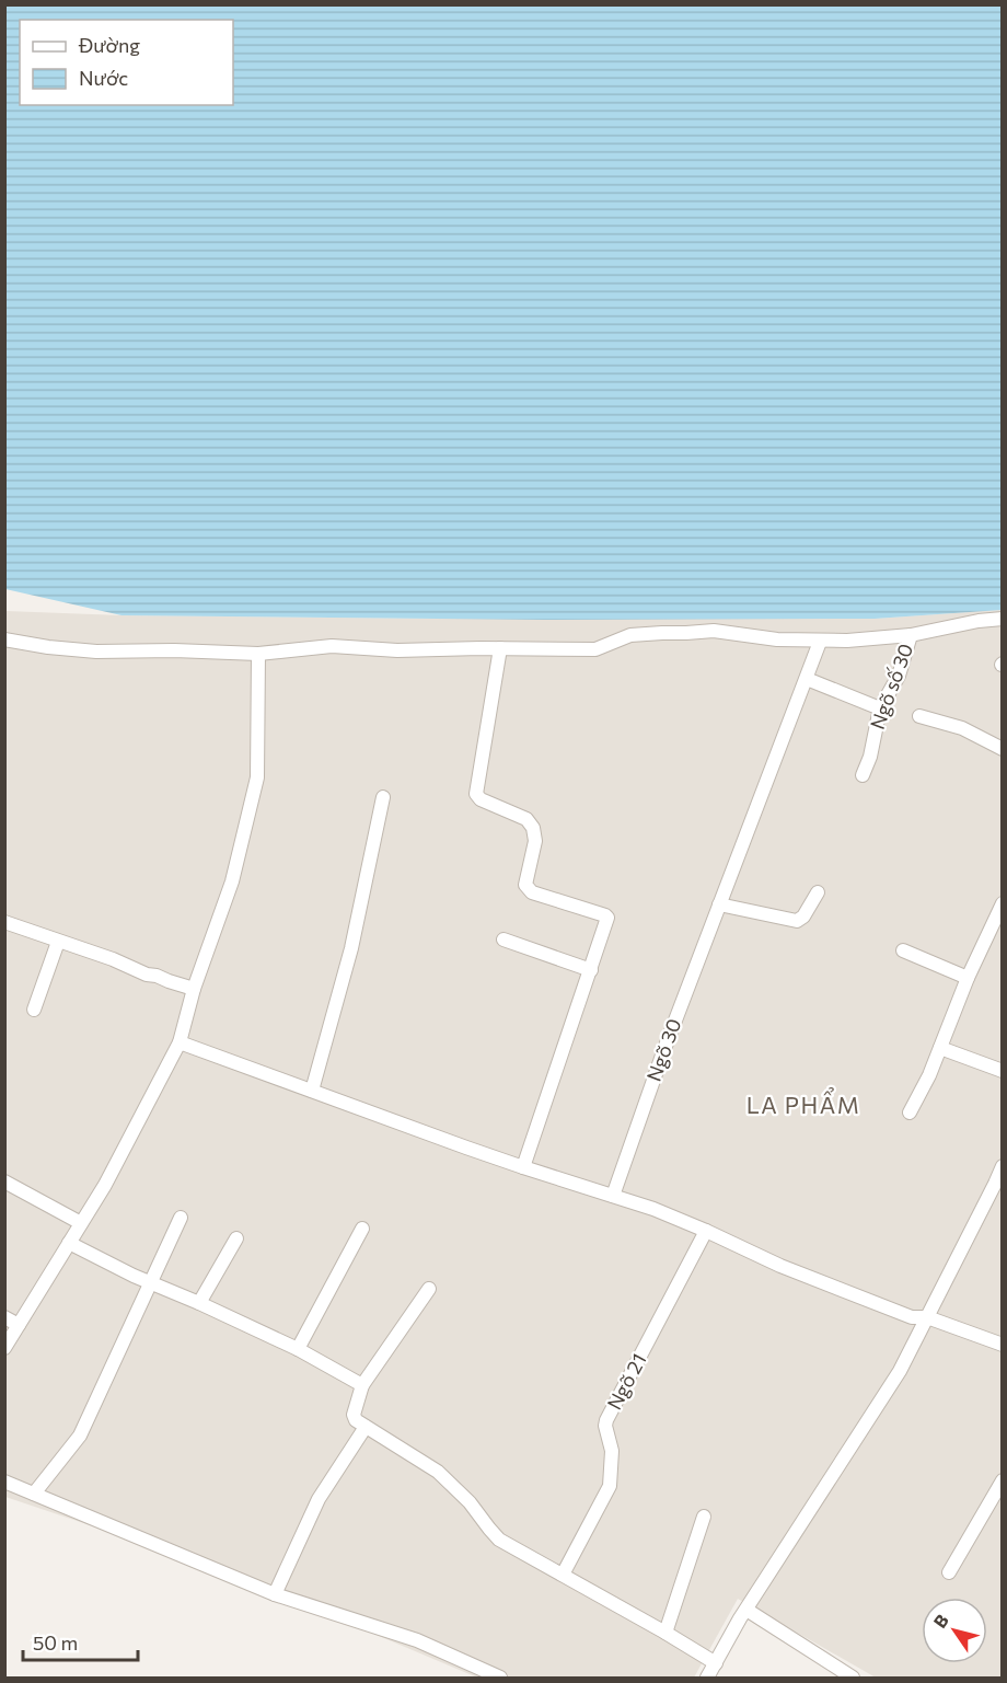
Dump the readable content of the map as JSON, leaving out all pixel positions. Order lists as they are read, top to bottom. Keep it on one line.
{"streets":{"street":["Ngõ số 30","Ngõ 30","Ngõ 21"]},"districts":["LA PHẨM"],"legend":["Đường","Nước"],"scale_bar":"50 m","north":"top left"}
